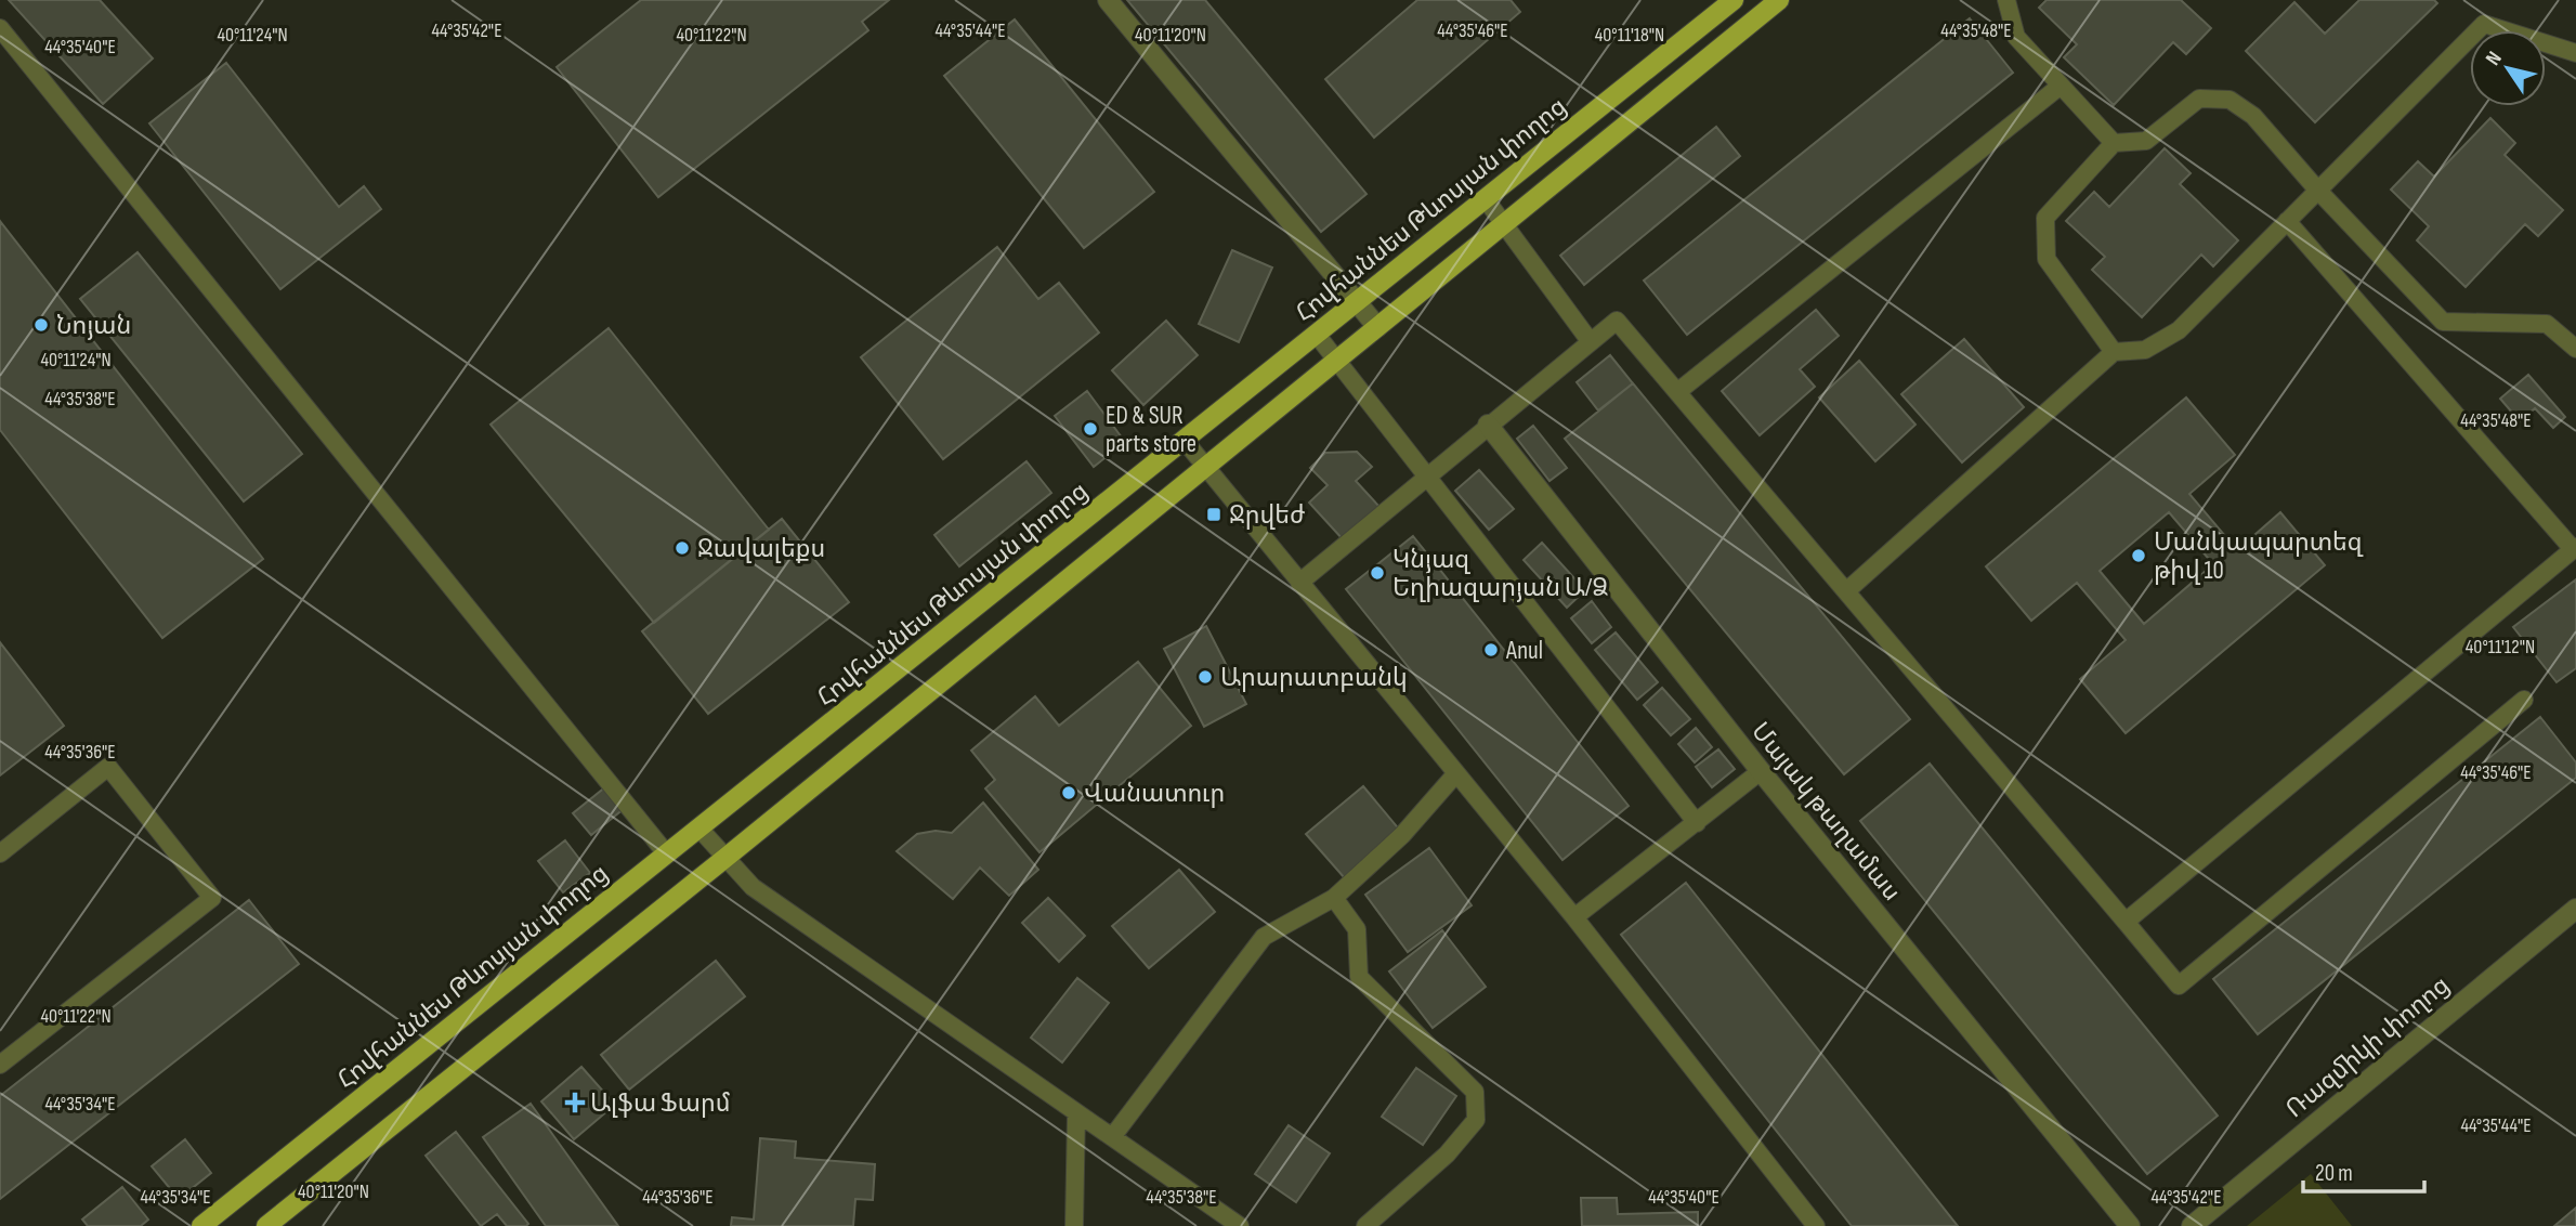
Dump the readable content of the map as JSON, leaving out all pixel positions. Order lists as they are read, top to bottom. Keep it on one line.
{"streets":{"main road":["Հովհաննես Թևոսյան փողոց"],"street":["Մայակ թաղամաս","Ռազմիկի փողոց"]},"places":{"other":["Նոյան","ED & SUR parts store","Ջավալեքս","Մանկապարտեզ թիվ 10","Կնյազ Եղիազարյան Ա/Ձ","Anul","Արարատբանկ","Վանատուր"],"transit":["Ջրվեժ"],"health":["Ալֆա Ֆարմ"]},"scale_bar":"20 m","north":"top left","coordinates":["44°35'44\"E","44°35'46\"E","44°35'42\"E","44°35'48\"E","40°11'24\"N","40°11'22\"N","40°11'20\"N","40°11'18\"N","44°35'40\"E","44°35'38\"E","40°11'12\"N","44°35'36\"E","44°35'34\"E"]}
